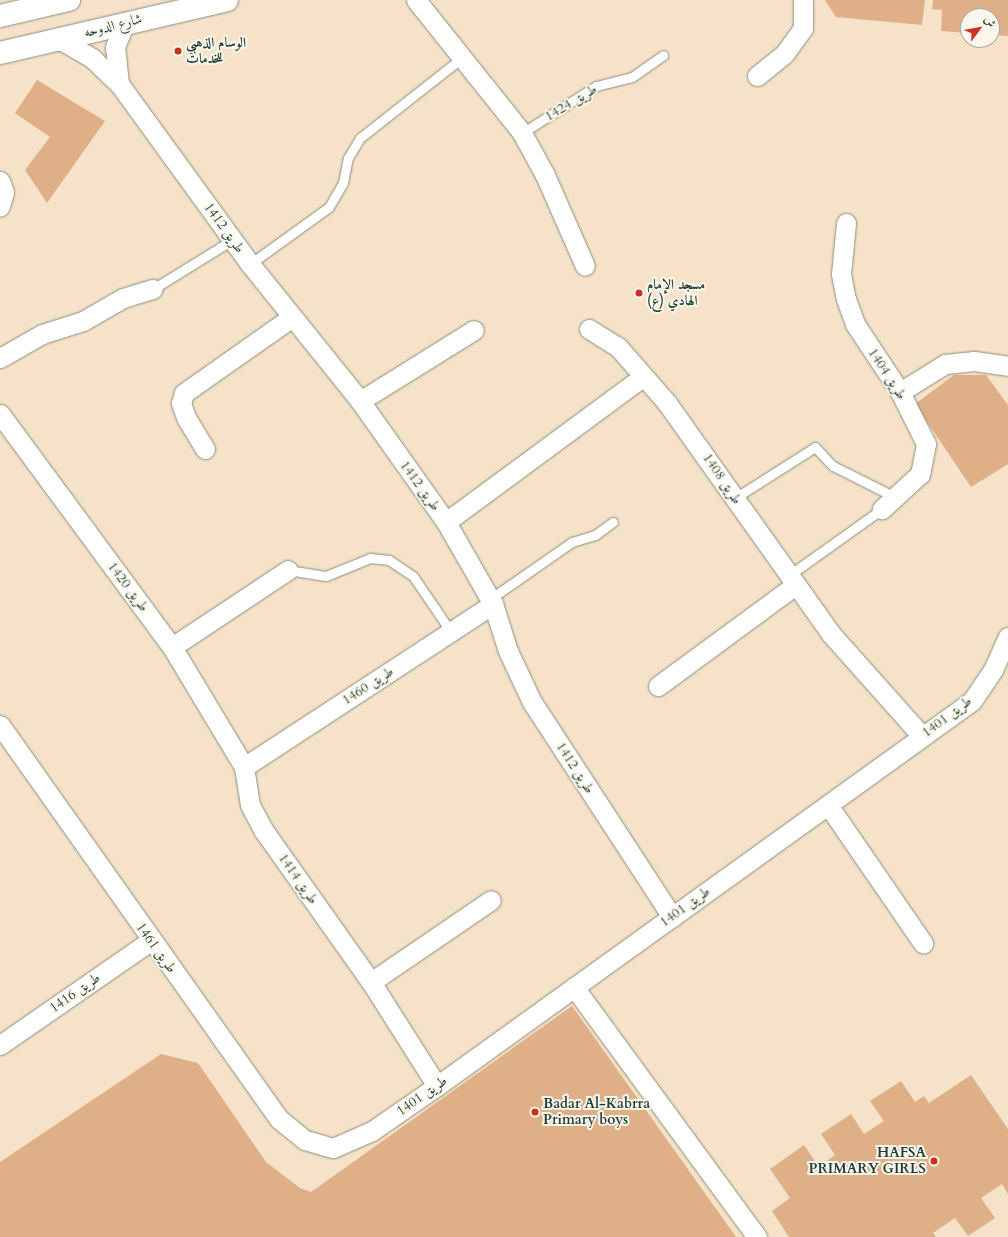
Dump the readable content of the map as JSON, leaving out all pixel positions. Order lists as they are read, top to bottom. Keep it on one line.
{"streets":{"street":["شارع الدوحه","طريق 1412","طريق 1404","طريق 1408","طريق 1420","طريق 1460","طريق 1401","طريق 1414","طريق 1461","طريق 1416"],"lane":["طريق 1424"]},"crossings":[["شارع الدوحه","طريق 1412"],["طريق 1412","طريق 1460"],["طريق 1412","طريق 1401"],["طريق 1408","طريق 1401"],["طريق 1420","طريق 1460"],["طريق 1420","طريق 1414"],["طريق 1460","طريق 1414"],["طريق 1401","طريق 1414"],["طريق 1401","طريق 1461"],["طريق 1461","طريق 1416"]],"places":["الوسام الذهبي للخدمات","مسجد الإمام الهادي (ع)","Badar Al-Kabrra Primary boys","HAFSA PRIMARY GIRLS"],"north":"top right"}
